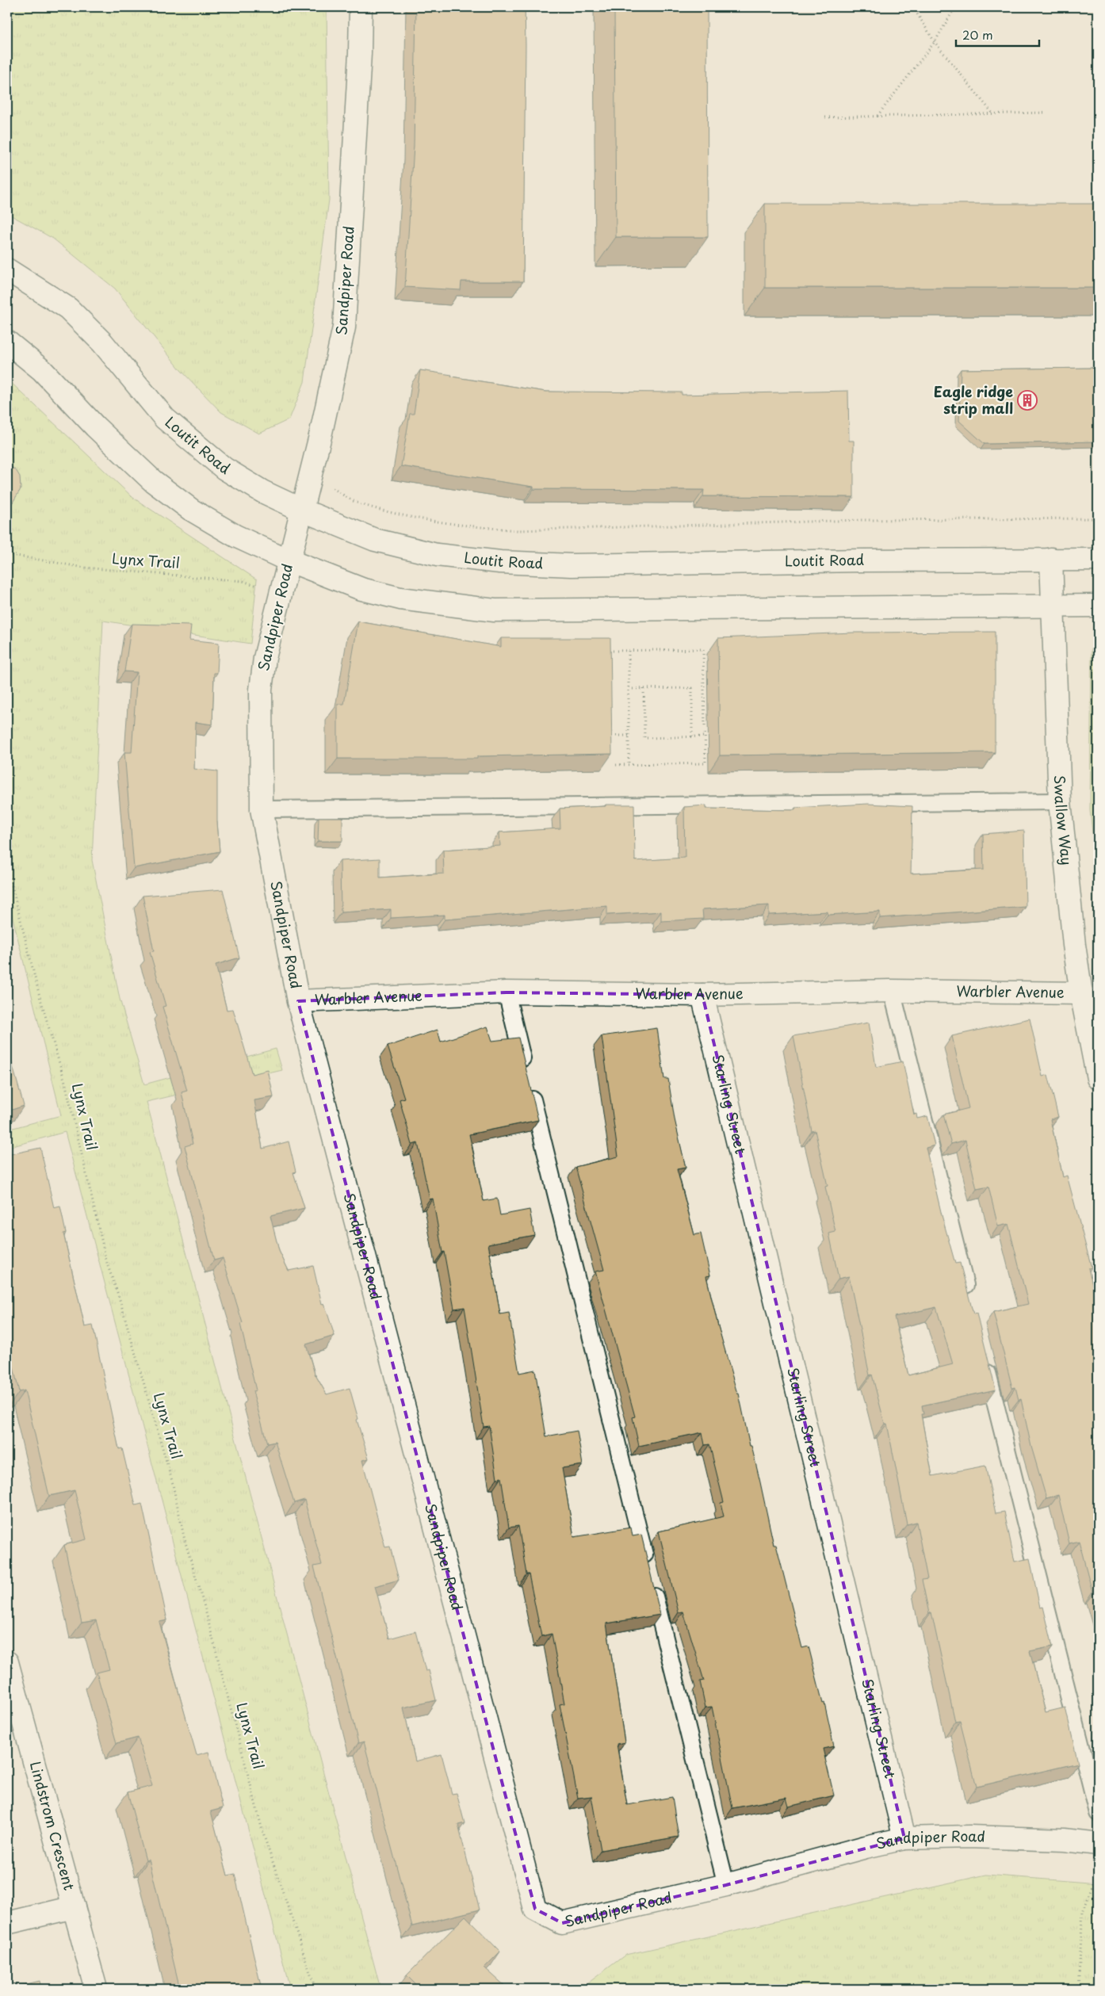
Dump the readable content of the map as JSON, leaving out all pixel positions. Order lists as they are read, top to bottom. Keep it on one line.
{"streets":{"street":["Sandpiper Road","Loutit Road","Swallow Way","Warbler Avenue","Starling Street","Lindstrom Crescent"],"path":["Lynx Trail"]},"crossings":[["Sandpiper Road","Loutit Road"],["Sandpiper Road","Lynx Trail"],["Sandpiper Road","Warbler Avenue"],["Sandpiper Road","Starling Street"],["Loutit Road","Swallow Way"],["Swallow Way","Warbler Avenue"],["Warbler Avenue","Starling Street"]],"places":{"building":["Eagle ridge strip mall"]},"scale_bar":"20 m"}
